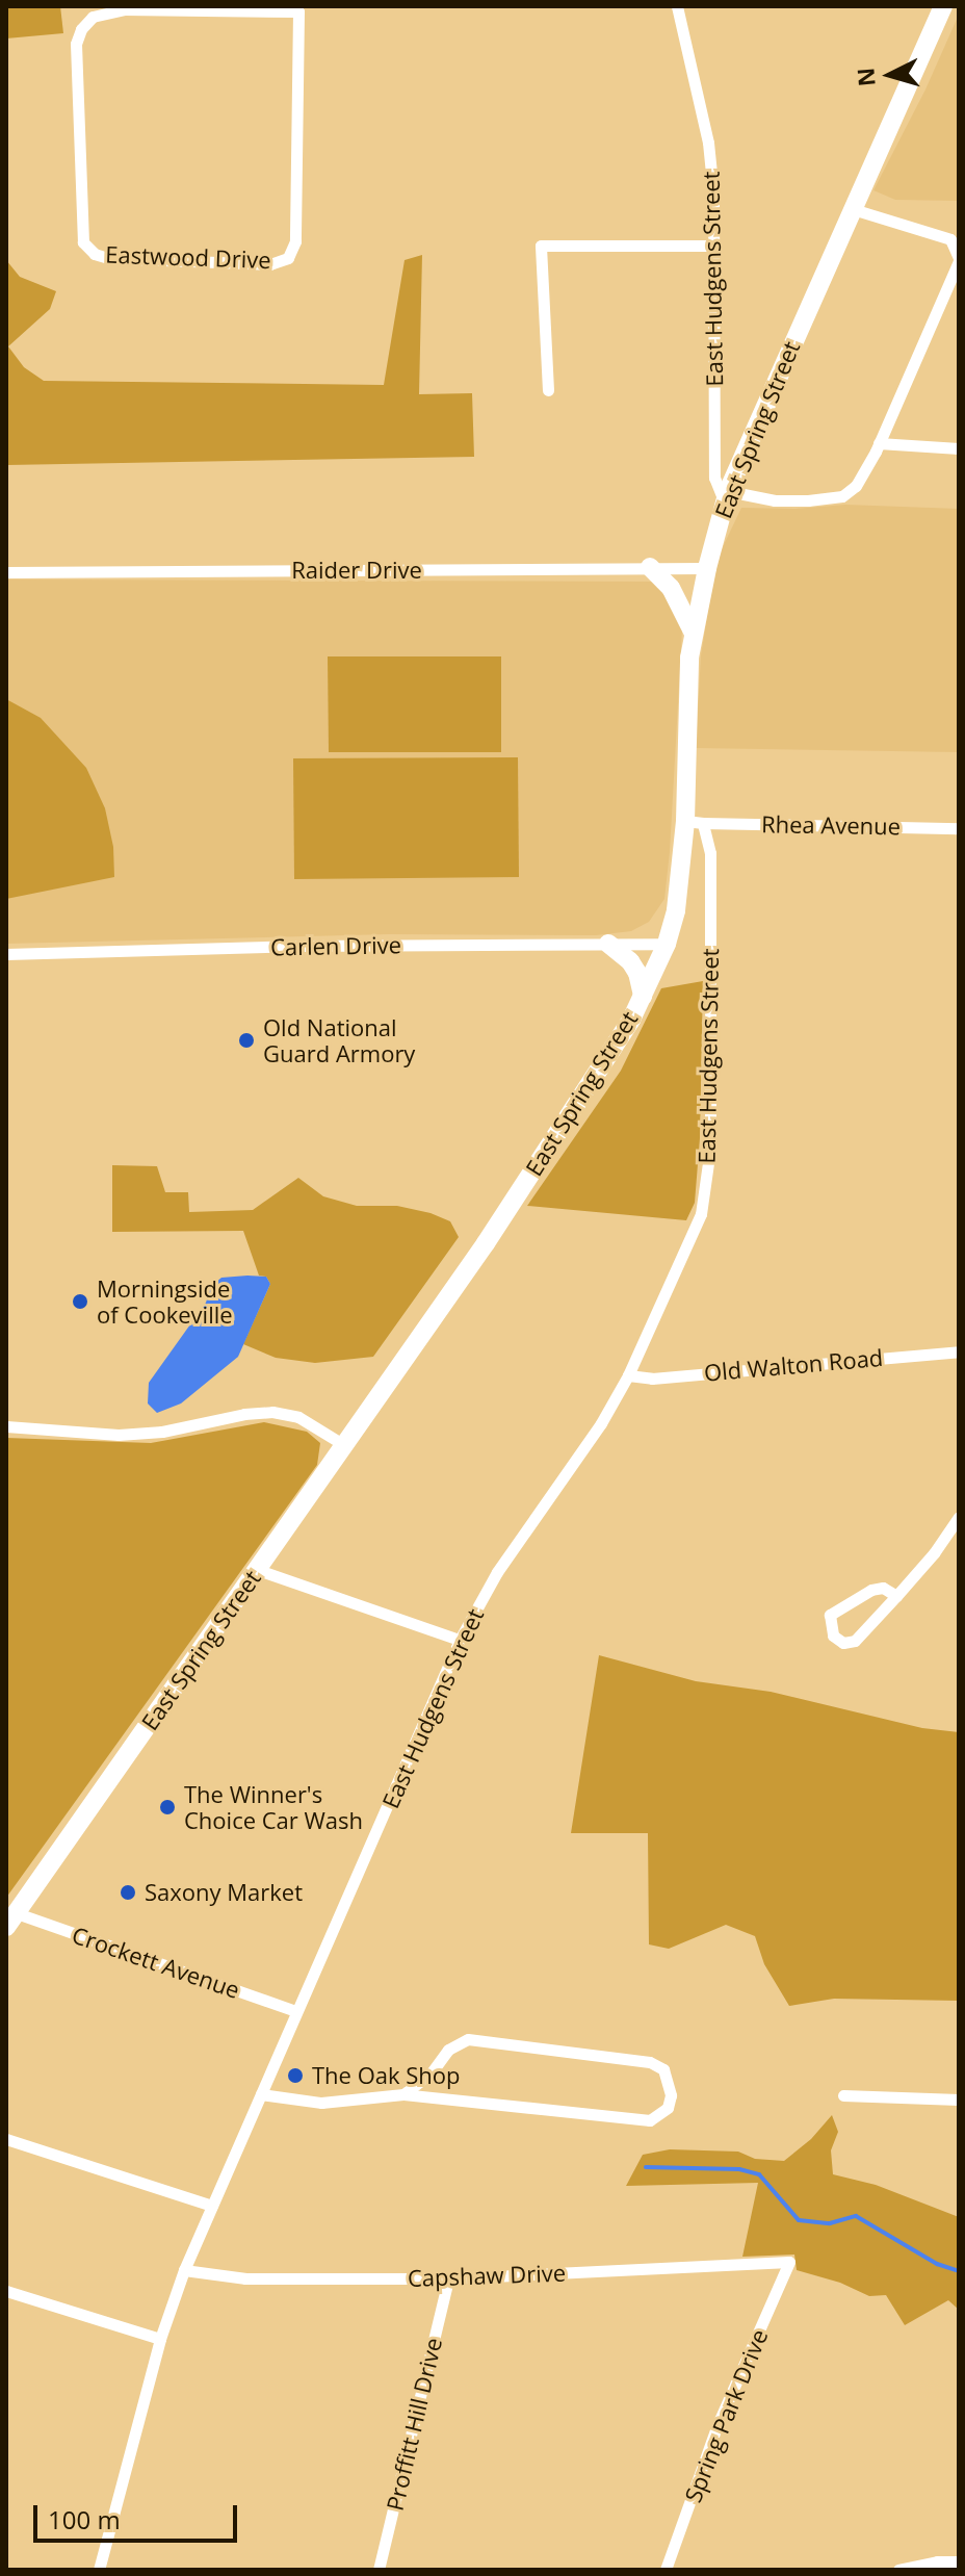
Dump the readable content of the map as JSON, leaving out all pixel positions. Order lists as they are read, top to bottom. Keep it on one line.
{"streets":{"main road":["East Spring Street"],"street":["Eastwood Drive","East Hudgens Street","Raider Drive","Rhea Avenue","Carlen Drive","Old Walton Road","Crockett Avenue","Capshaw Drive","Spring Park Drive","Proffitt Hill Drive"]},"crossings":[["East Hudgens Street","East Spring Street"],["East Hudgens Street","Rhea Avenue"],["East Hudgens Street","Old Walton Road"],["East Hudgens Street","Crockett Avenue"],["East Hudgens Street","Capshaw Drive"],["East Spring Street","Raider Drive"],["East Spring Street","Rhea Avenue"],["East Spring Street","Carlen Drive"],["East Spring Street","Crockett Avenue"],["Capshaw Drive","Spring Park Drive"],["Capshaw Drive","Proffitt Hill Drive"]],"places":["Old National Guard Armory","Morningside of Cookeville","The Winner's Choice Car Wash","Saxony Market","The Oak Shop"],"scale_bar":"100 m","north":"left"}
